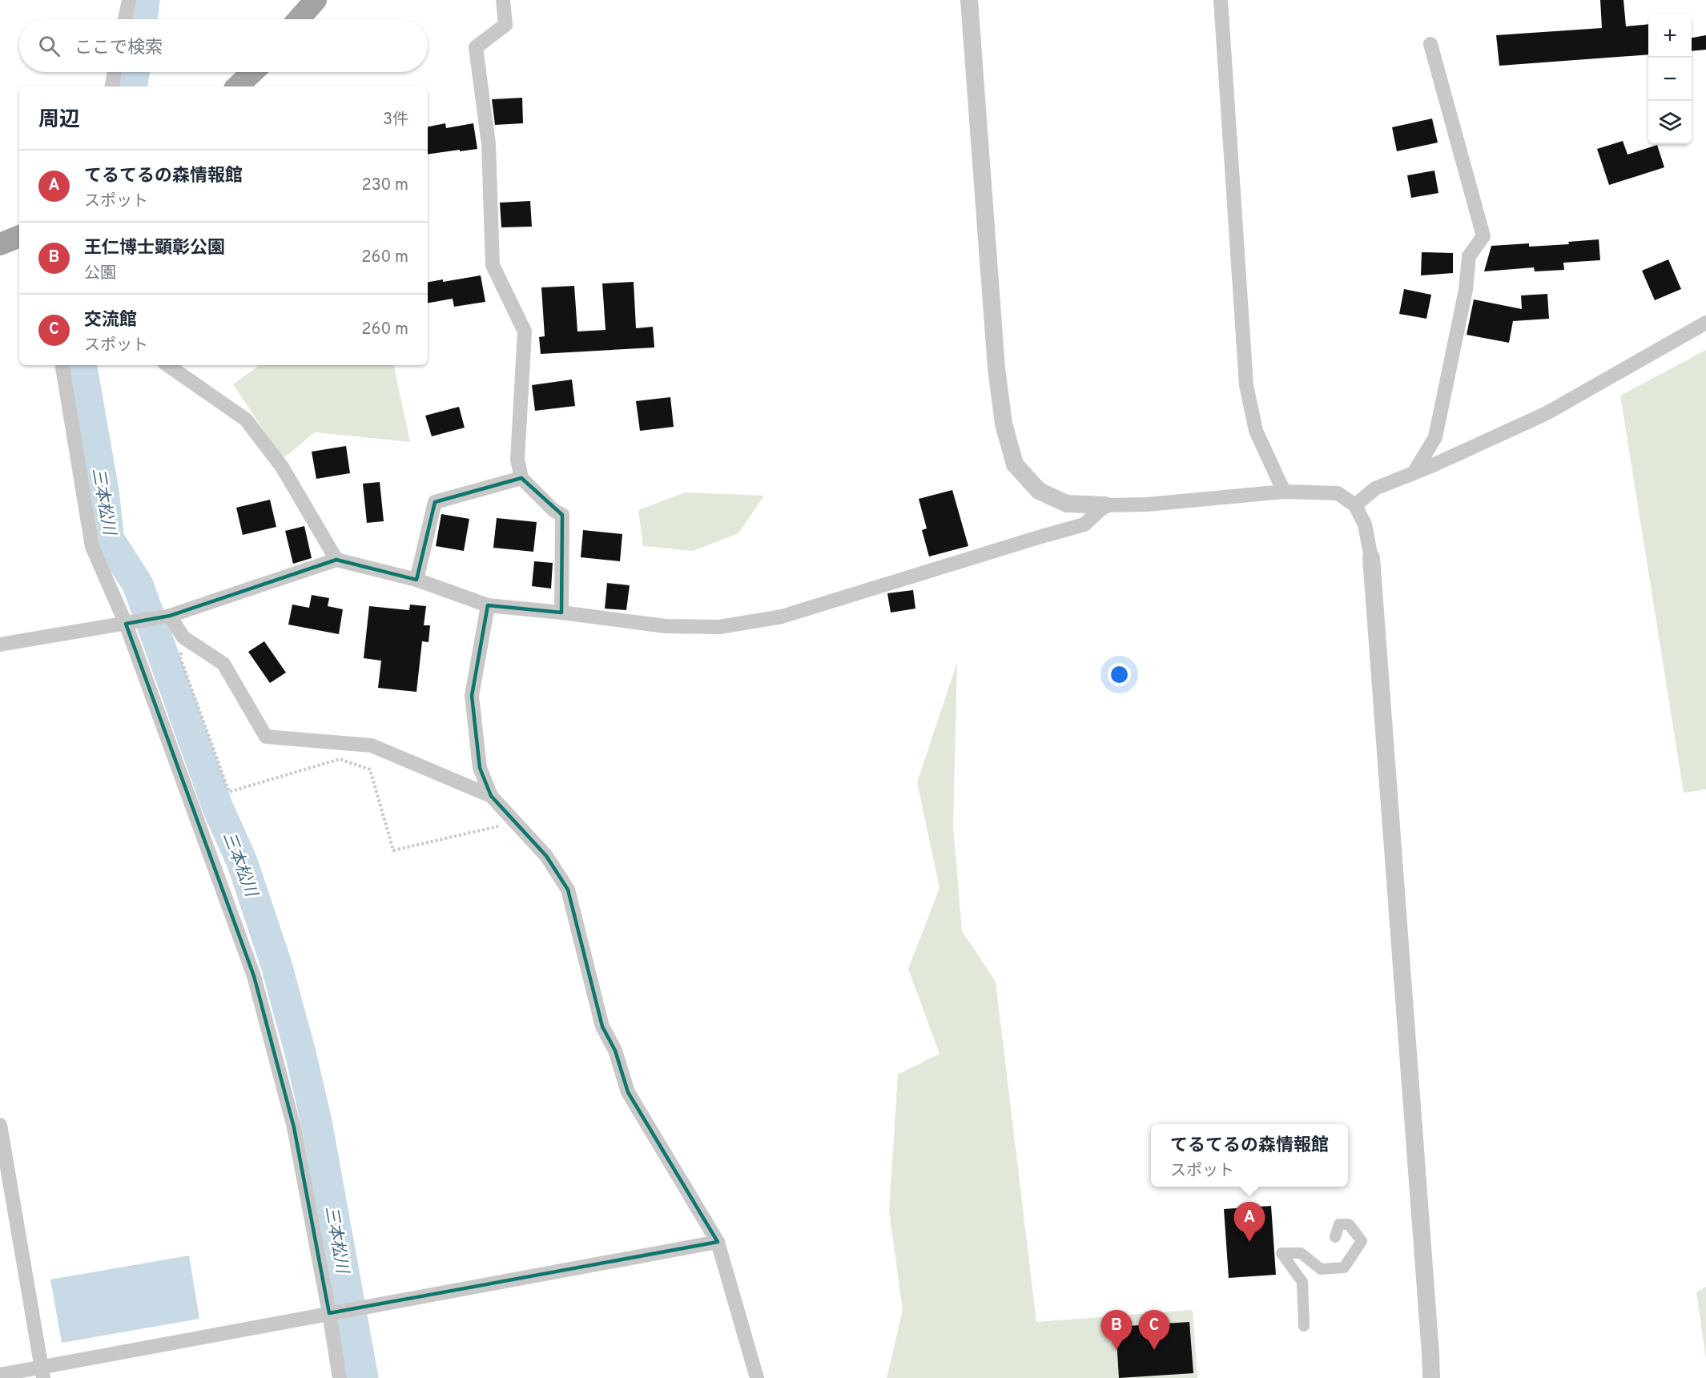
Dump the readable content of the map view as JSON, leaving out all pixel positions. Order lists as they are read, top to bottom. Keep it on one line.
{"water":["三本松川"],"page":{"map_buttons":["+","−"],"search":"ここで検索","heading":["周辺","3件"],"list":[{"mark":"A","name":"てるてるの森情報館","note":"スポット","value":"230 m"},{"mark":"B","name":"王仁博士顕彰公園","note":"公園","value":"260 m"},{"mark":"C","name":"交流館","note":"スポット","value":"260 m"}],"popup":["てるてるの森情報館","スポット"],"pins":["A","B","C"]}}
